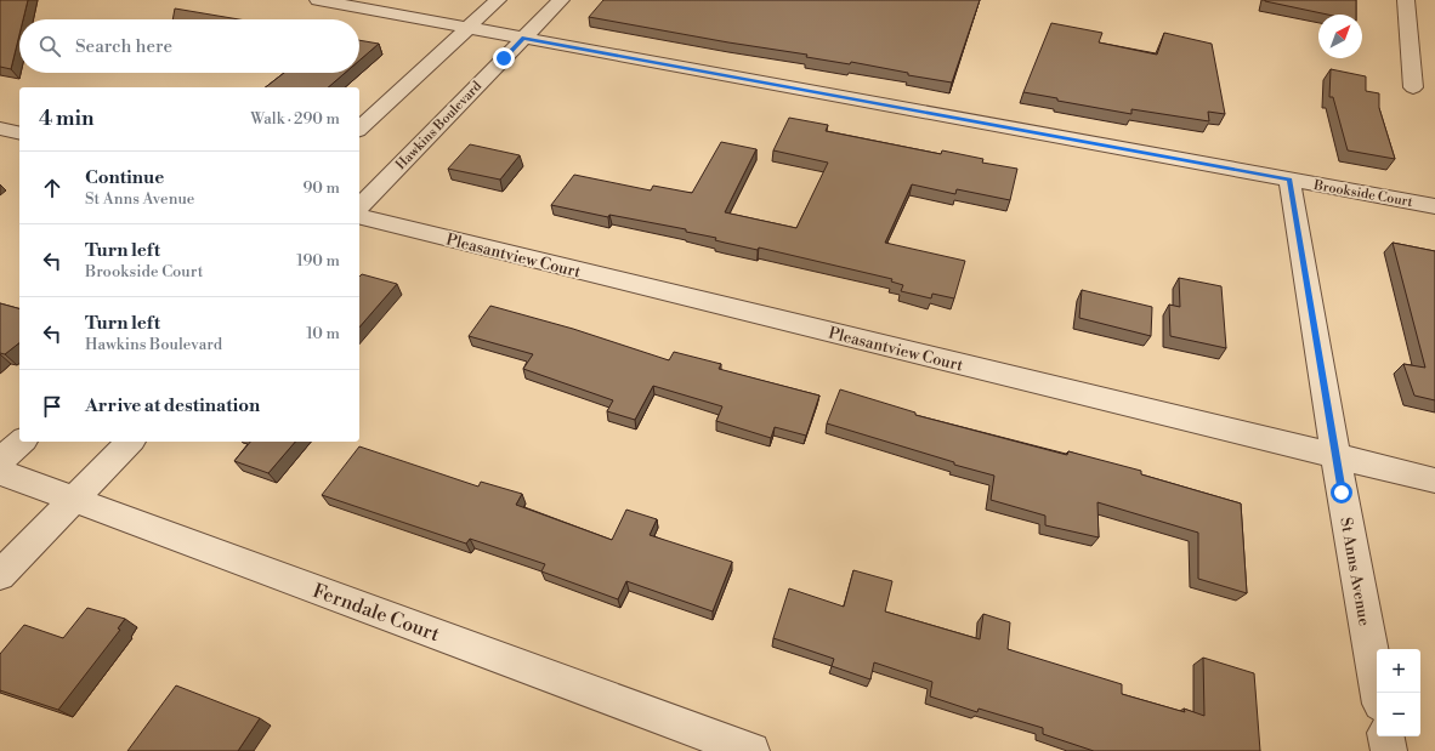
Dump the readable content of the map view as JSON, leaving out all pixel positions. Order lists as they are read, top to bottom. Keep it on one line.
{"streets":{"street":["Hawkins Boulevard","Brookside Court","Pleasantview Court","St Anns Avenue","Ferndale Court"]},"crossings":[["Hawkins Boulevard","Brookside Court"],["Brookside Court","St Anns Avenue"],["Pleasantview Court","St Anns Avenue"]],"north":"top right","page":{"search":"Search here","heading":["4 min","Walk · 290 m"],"list":[["Continue","St Anns Avenue","90 m"],["Turn left","Brookside Court","190 m"],["Turn left","Hawkins Boulevard","10 m"],"Arrive at destination"],"map_buttons":["+","−"]}}
